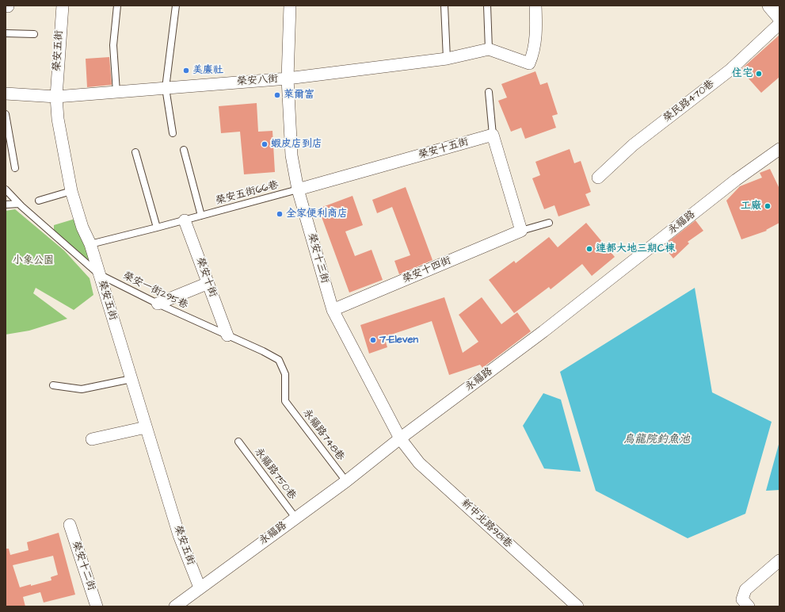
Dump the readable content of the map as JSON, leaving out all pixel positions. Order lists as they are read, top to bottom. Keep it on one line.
{"streets":{"street":["榮安五街","榮安八街","榮民路470巷","榮安十五街","永福路","榮安十三街","榮安十四街","榮安十街","新中北路981巷","榮安十二街"],"lane":["榮安五街66巷","榮安一街295巷","永福路748巷","永福路750巷"]},"crossings":[["榮安五街","榮安八街"],["榮安五街","榮安五街66巷"],["榮安五街","永福路"],["榮安五街","榮安一街295巷"],["榮安八街","榮安十三街"],["榮安十五街","榮安五街66巷"],["榮安十五街","榮安十三街"],["榮安五街66巷","榮安十三街"],["榮安五街66巷","榮安十街"],["永福路","榮安十三街"],["永福路","永福路748巷"],["永福路","永福路750巷"],["永福路","新中北路981巷"],["榮安十三街","榮安十四街"],["榮安十三街","新中北路981巷"],["榮安十街","榮安一街295巷"],["榮安一街295巷","永福路748巷"]],"water":["烏龍院釣魚池"],"parks":["小象公園"],"places":["美廉社","住宅","萊爾富","蝦皮店到店","工廠","全家便利商店","連都大地三期C棟","7-Eleven"]}
